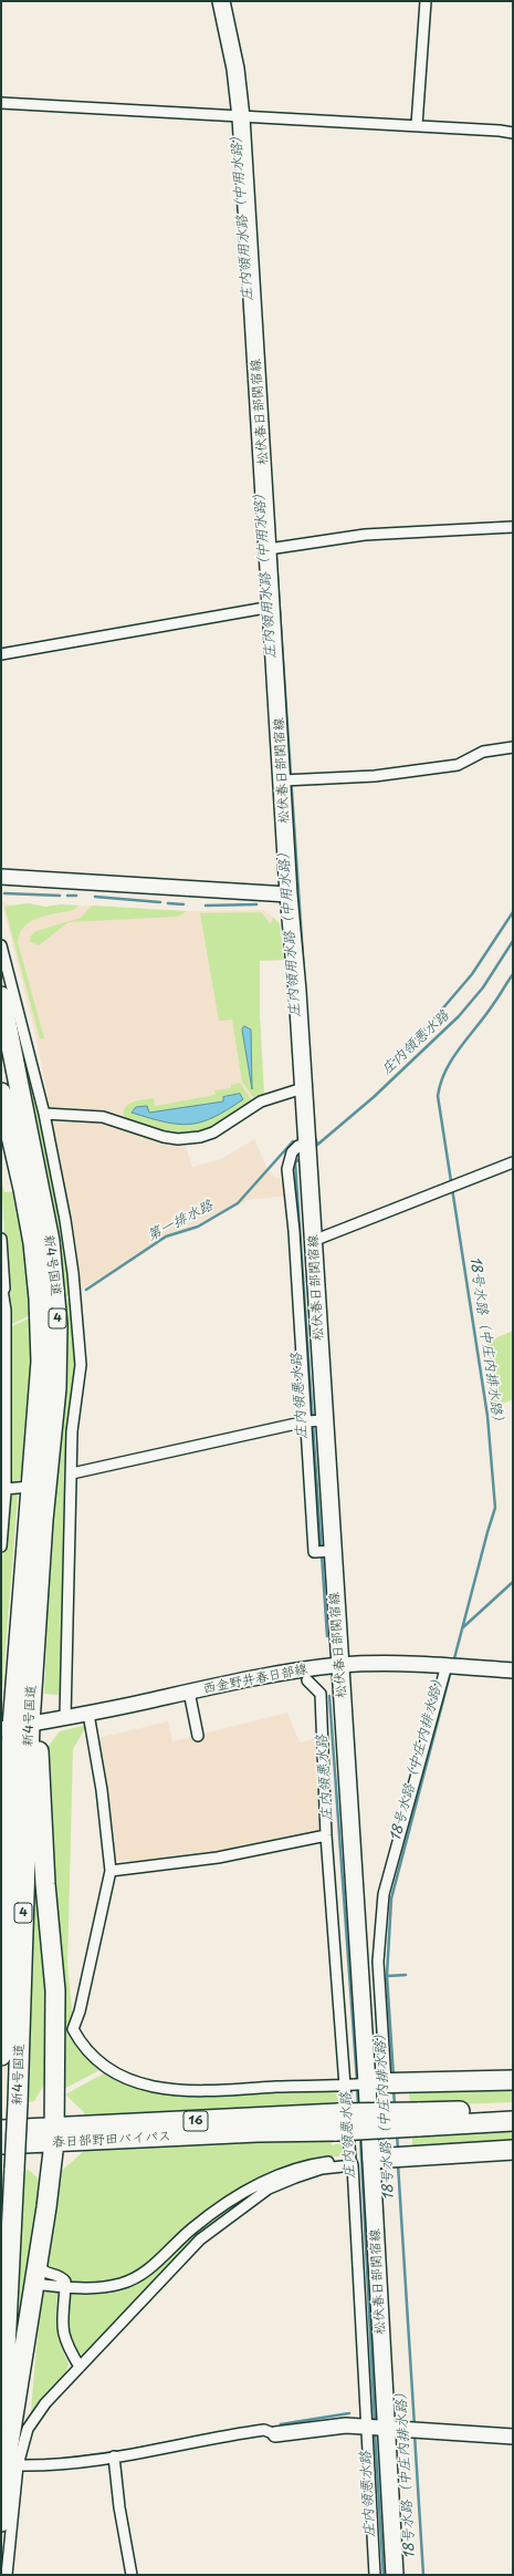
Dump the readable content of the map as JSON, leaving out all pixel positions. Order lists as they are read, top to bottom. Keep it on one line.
{"streets":{"highway":["新4号国道","4","16","春日部野田バイパス"],"main road":["松伏春日部関宿線"],"street":["西金野井春日部線"]},"crossings":[["松伏春日部関宿線","西金野井春日部線"],["新4号国道","4"],["新4号国道","西金野井春日部線"],["4","西金野井春日部線"]],"water":["庄内領用水路（中用水路）","庄内領悪水路","第一排水路","18号水路（中庄内排水路）"]}
